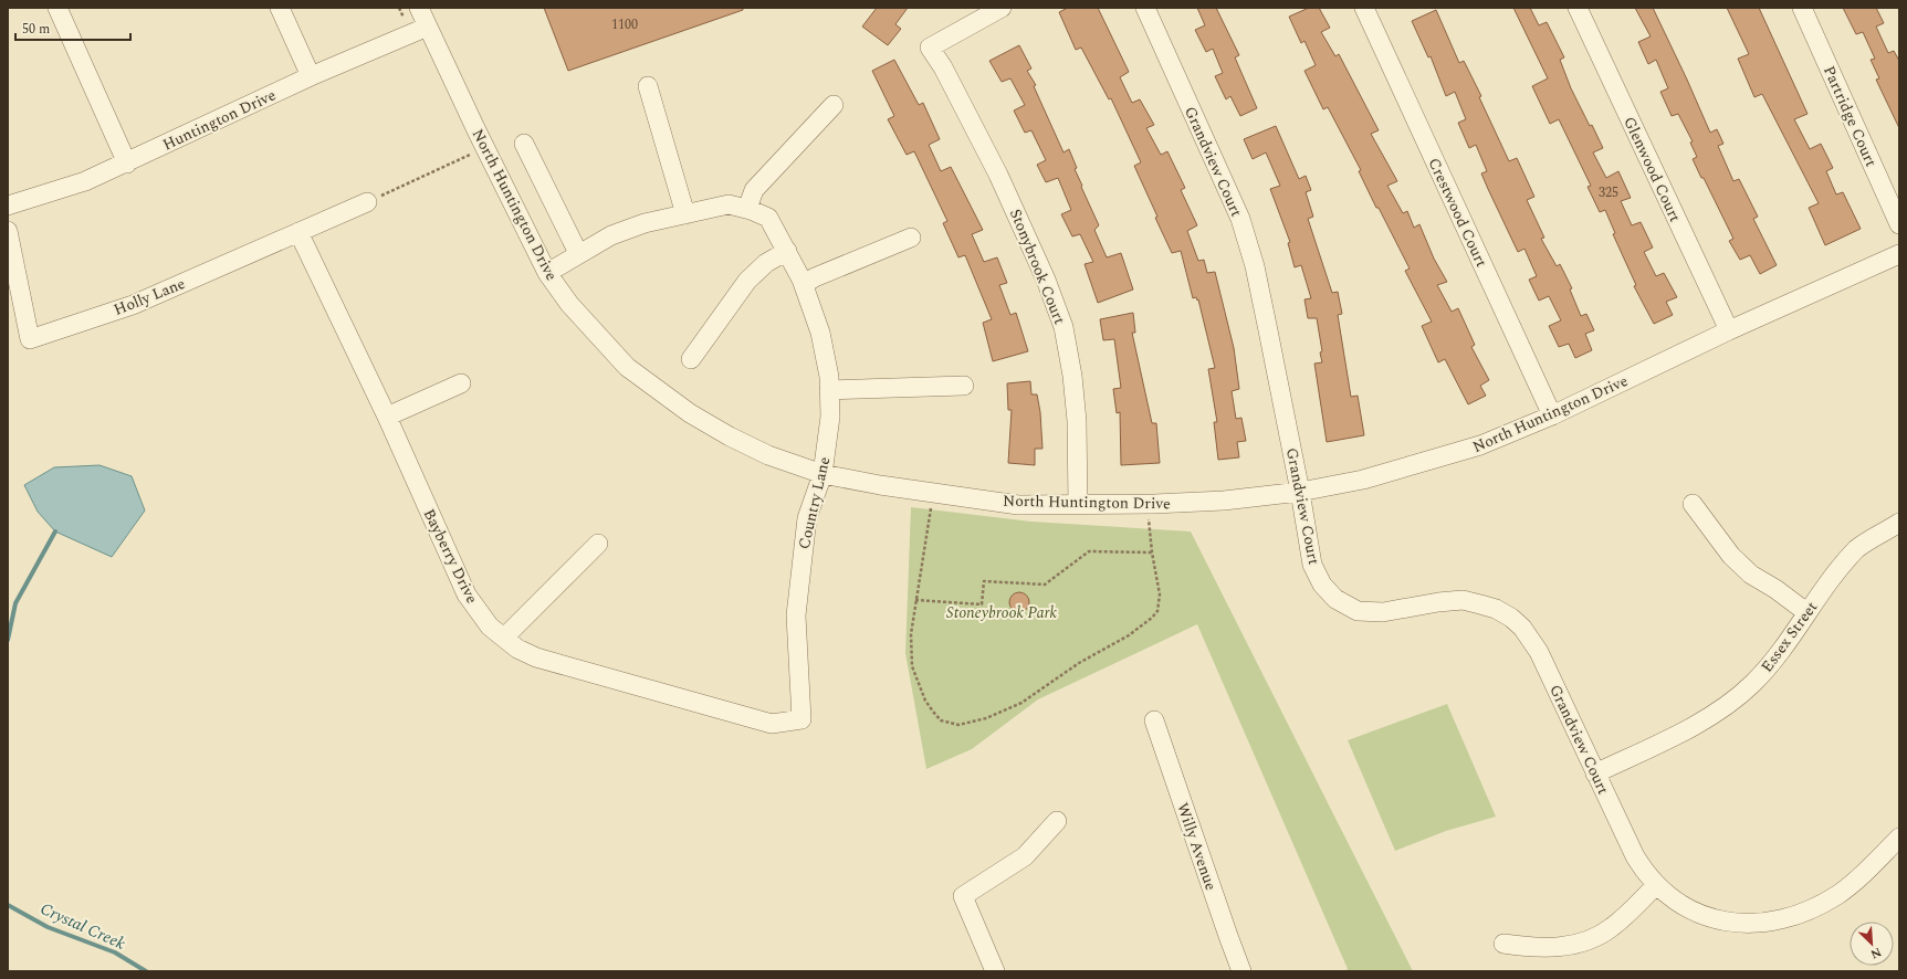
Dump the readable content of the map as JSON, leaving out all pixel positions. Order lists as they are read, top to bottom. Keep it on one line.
{"streets":{"street":["Partridge Court","Huntington Drive","Grandview Court","Glenwood Court","North Huntington Drive","Crestwood Court","Stonybrook Court","Holly Lane","Country Lane","Bayberry Drive","Essex Street","Willy Avenue"]},"crossings":[["Huntington Drive","North Huntington Drive"],["Grandview Court","North Huntington Drive"],["Grandview Court","Essex Street"],["Glenwood Court","North Huntington Drive"],["North Huntington Drive","Crestwood Court"],["North Huntington Drive","Stonybrook Court"],["North Huntington Drive","Country Lane"],["Holly Lane","Bayberry Drive"],["Country Lane","Bayberry Drive"]],"water":["Crystal Creek"],"parks":["Stoneybrook Park"],"house_numbers":["1100","325"],"scale_bar":"50 m","north":"bottom right"}
